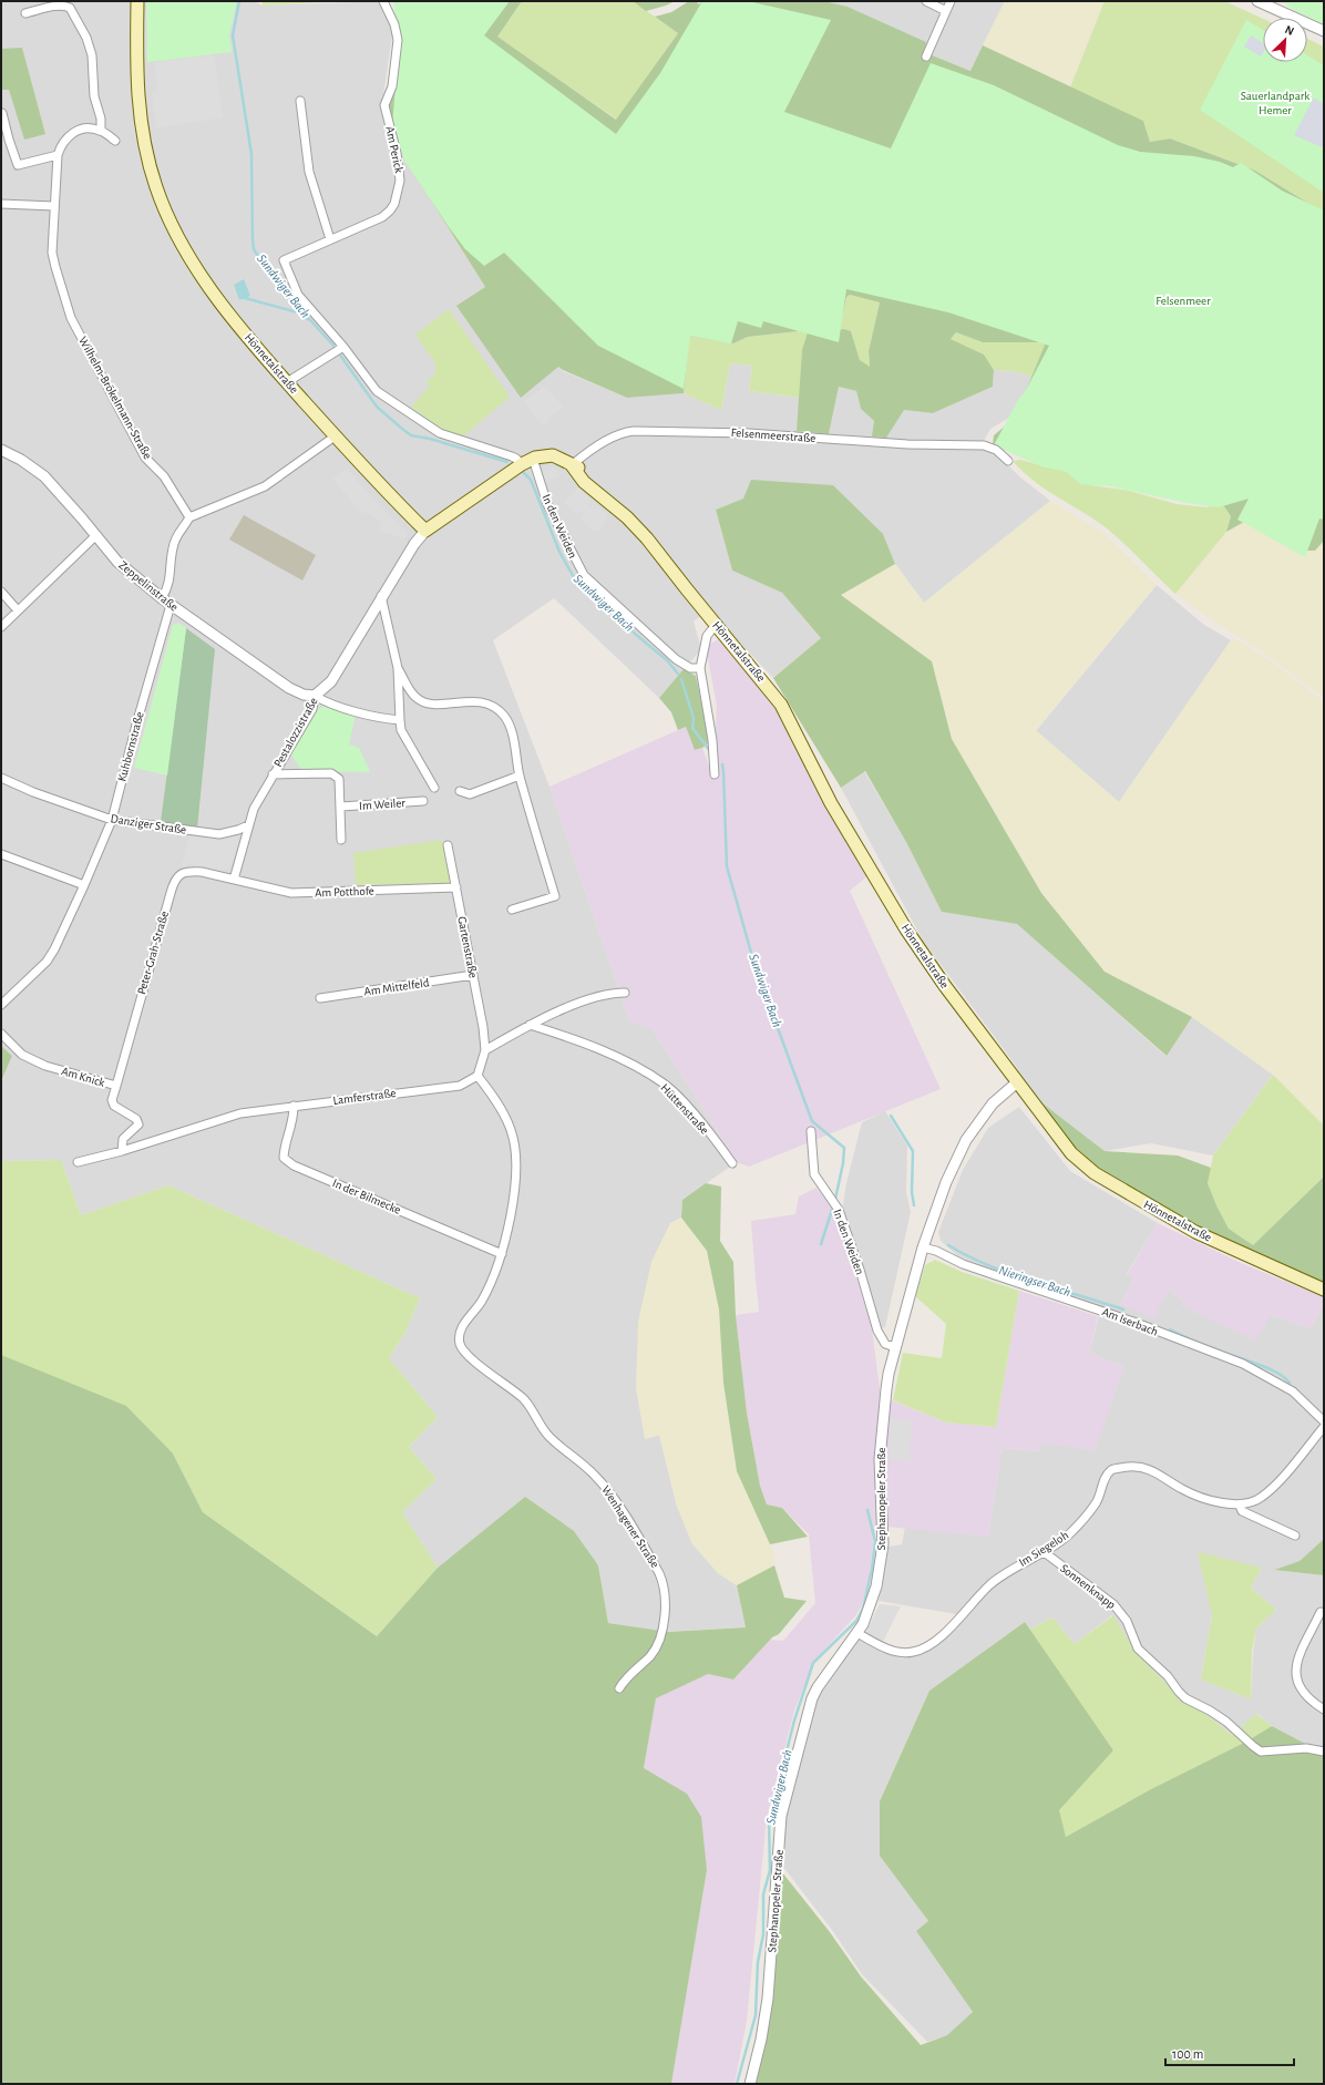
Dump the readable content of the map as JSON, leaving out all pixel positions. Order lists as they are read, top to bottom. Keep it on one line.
{"streets":{"main road":["Hönnetalstraße"],"street":["Am Perick","Wilhelm-Brökelmann-Straße","Felsenmeerstraße","In den Weiden","Zeppelinstraße","Pestalozzistraße","Kuhbornstraße","Im Weiler","Danziger Straße","Am Potthofe","Gartenstraße","Peter-Grah-Straße","Am Mittelfeld","Am Knick","Lamferstraße","Hüttenstraße","In der Bilmecke","Am Iserbach","Stephanopeler Straße","Wenhagener Straße","Im Siegeloh","Sonnenknapp"]},"crossings":[["Hönnetalstraße","Felsenmeerstraße"],["Hönnetalstraße","In den Weiden"],["Hönnetalstraße","Pestalozzistraße"],["Hönnetalstraße","Stephanopeler Straße"],["In den Weiden","Stephanopeler Straße"],["Zeppelinstraße","Pestalozzistraße"],["Zeppelinstraße","Kuhbornstraße"],["Pestalozzistraße","Im Weiler"],["Pestalozzistraße","Danziger Straße"],["Pestalozzistraße","Am Potthofe"],["Pestalozzistraße","Peter-Grah-Straße"],["Kuhbornstraße","Danziger Straße"],["Am Potthofe","Gartenstraße"],["Am Potthofe","Peter-Grah-Straße"],["Gartenstraße","Am Mittelfeld"],["Peter-Grah-Straße","Am Knick"],["Am Knick","Lamferstraße"],["Lamferstraße","In der Bilmecke"],["Lamferstraße","Wenhagener Straße"],["In der Bilmecke","Wenhagener Straße"],["Am Iserbach","Stephanopeler Straße"],["Stephanopeler Straße","Im Siegeloh"],["Im Siegeloh","Sonnenknapp"]],"water":["Sundwiger Bach","Nieringser Bach"],"parks":["Sauerlandpark Hemer","Felsenmeer"],"scale_bar":"100 m","north":"top right"}
